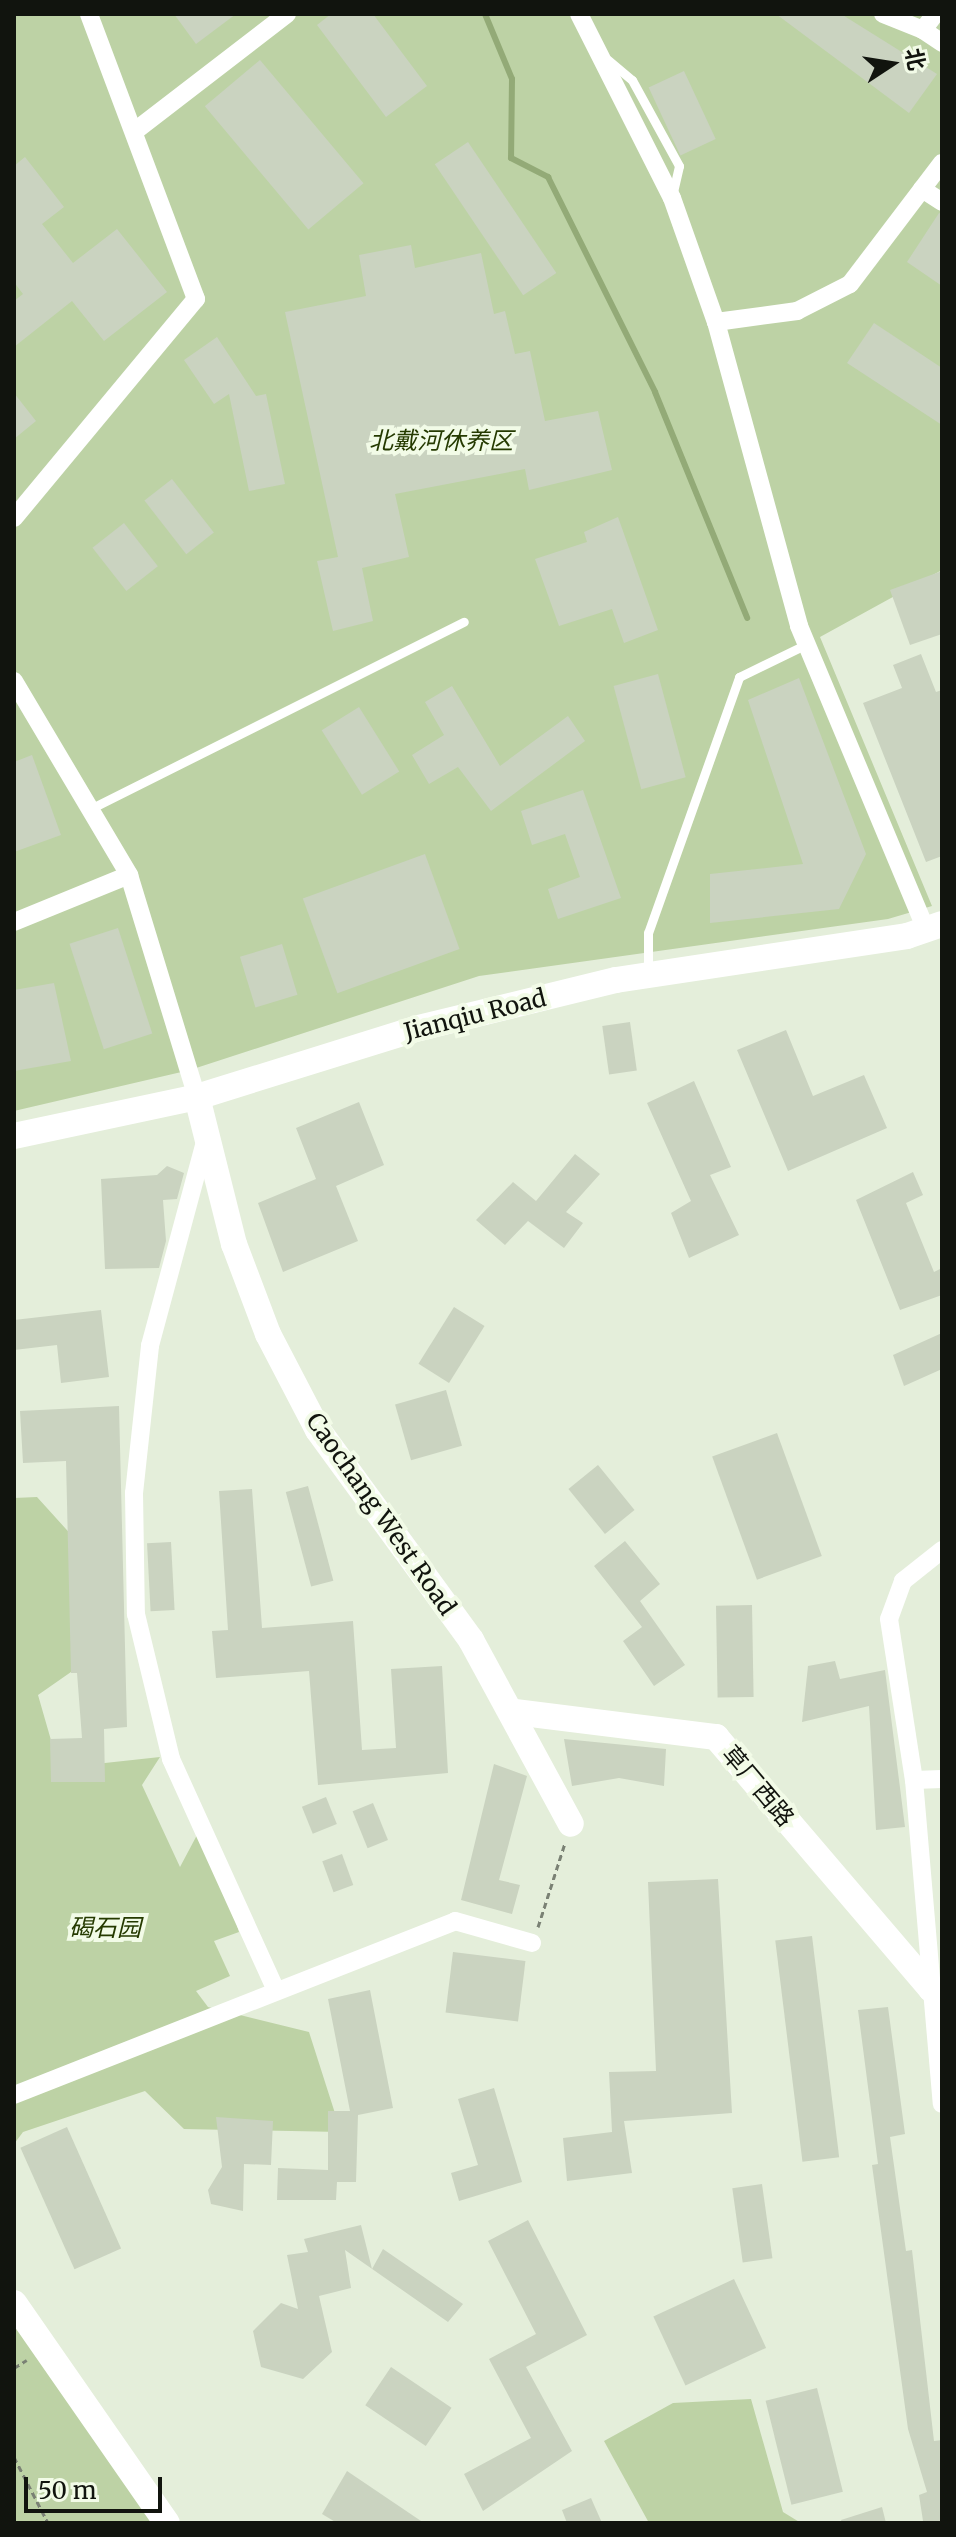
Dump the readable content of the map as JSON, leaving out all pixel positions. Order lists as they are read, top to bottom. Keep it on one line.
{"streets":{"main road":["Jianqiu Road","Caochang West Road","草厂西路"]},"crossings":[["Jianqiu Road","Caochang West Road"],["Caochang West Road","草厂西路"]],"parks":["北戴河休养区","碣石园"],"scale_bar":"50 m","north":"right"}
